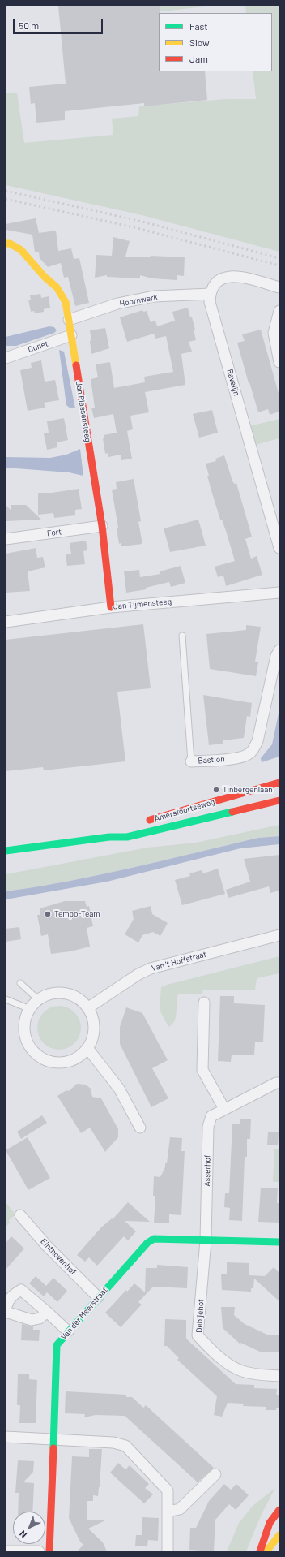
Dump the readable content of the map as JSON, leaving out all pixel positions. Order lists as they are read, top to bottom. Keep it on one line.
{"streets":{"street":["Hoornwerk","Cunet","Ravelijn","Jan Plassensteeg","Fort","Jan Tijmensteeg","Bastion","Amersfoortseweg","Van 't Hoffstraat","Asserhof","Einthovenhof","Van der Meerstraat","Debijehof"]},"crossings":[["Hoornwerk","Ravelijn"],["Hoornwerk","Jan Plassensteeg"],["Cunet","Jan Plassensteeg"],["Jan Plassensteeg","Fort"],["Jan Plassensteeg","Jan Tijmensteeg"],["Asserhof","Van der Meerstraat"],["Asserhof","Debijehof"],["Einthovenhof","Van der Meerstraat"],["Van der Meerstraat","Debijehof"]],"places":["Tinbergenlaan","Tempo-Team"],"legend":["Fast","Slow","Jam"],"scale_bar":"50 m","north":"bottom left"}
